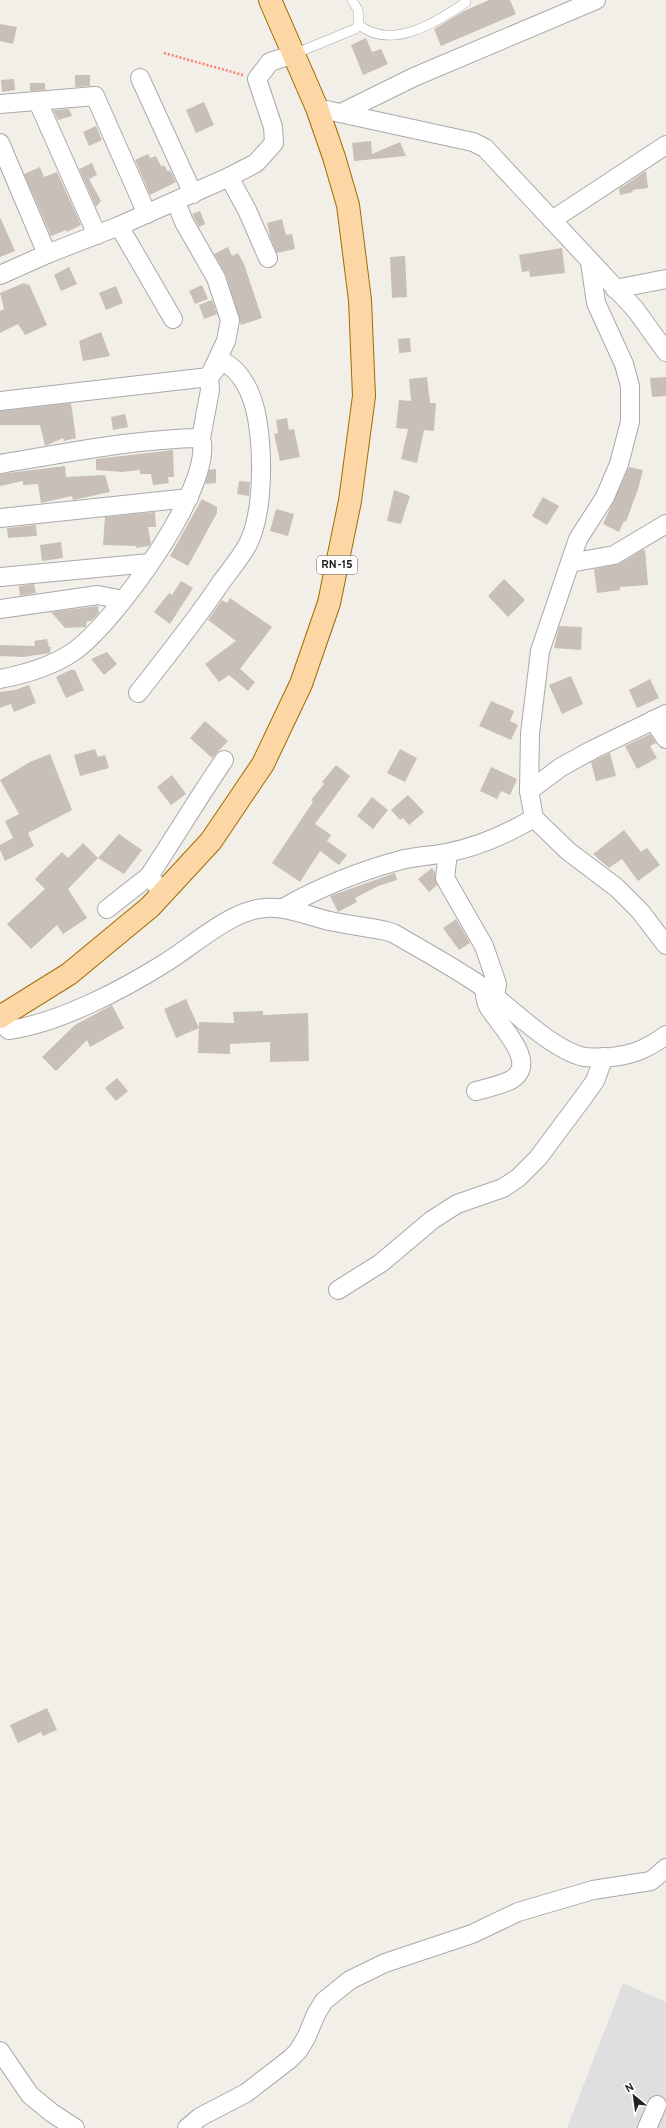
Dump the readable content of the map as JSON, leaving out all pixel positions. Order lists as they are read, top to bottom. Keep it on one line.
{"streets":{"main road":["RN-15"]},"north":"top left"}
